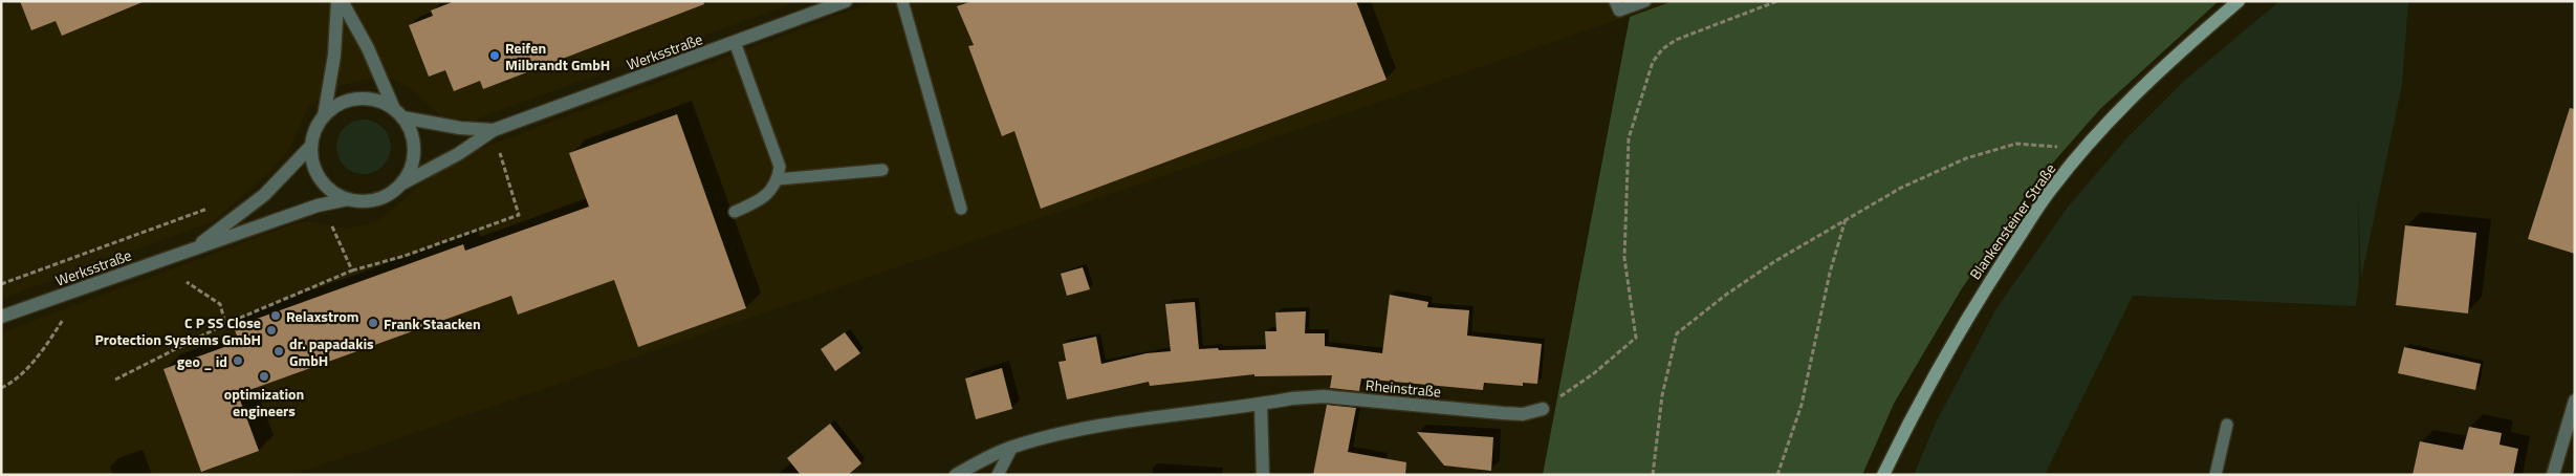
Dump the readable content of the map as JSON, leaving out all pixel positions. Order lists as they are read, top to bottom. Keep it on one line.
{"streets":{"main road":["Blankensteiner Straße"],"street":["Werksstraße","Rheinstraße"]},"places":["Reifen Milbrandt GmbH","Relaxstrom","Frank Staacken","C P SS Close Protection Systems GmbH","dr. papadakis GmbH","geo _ id","optimization engineers"]}
